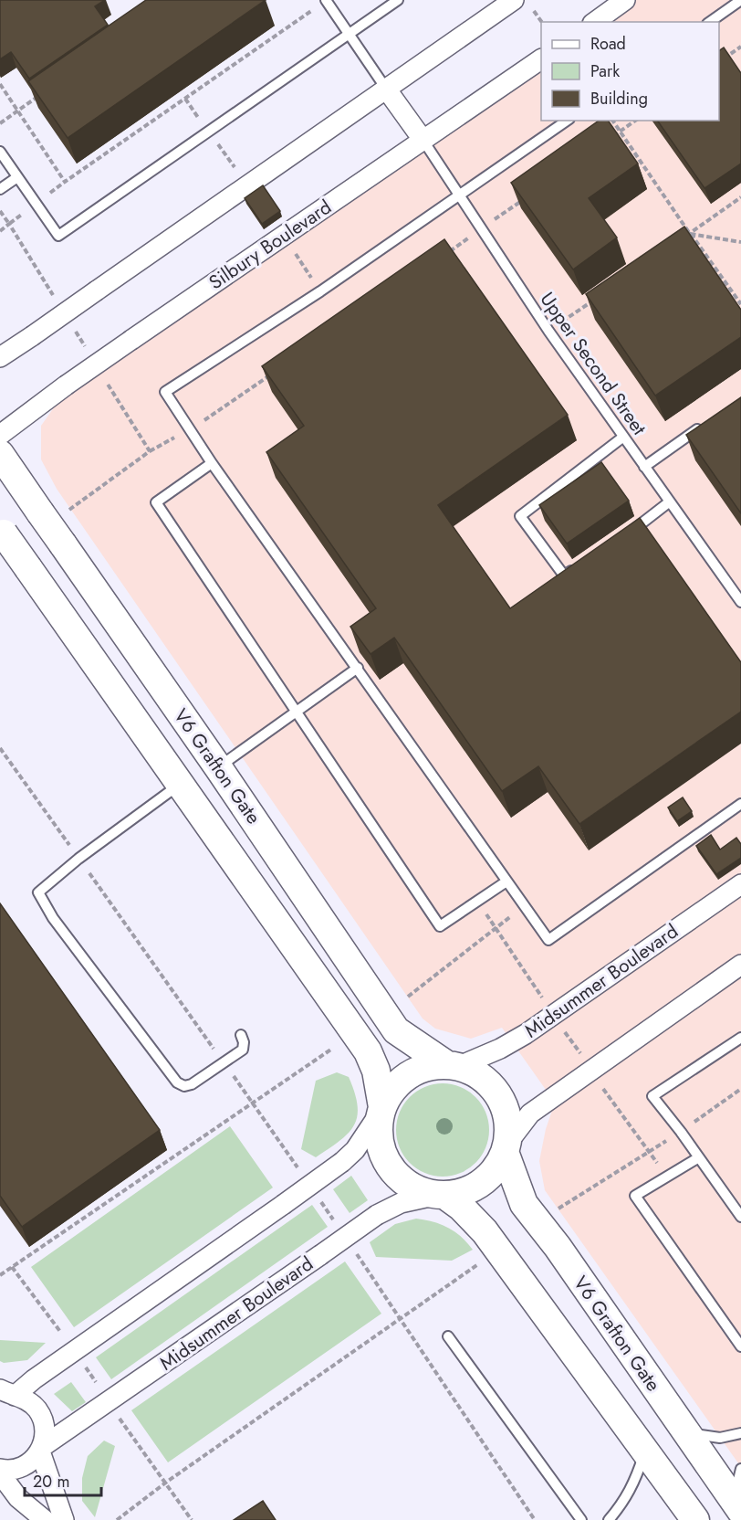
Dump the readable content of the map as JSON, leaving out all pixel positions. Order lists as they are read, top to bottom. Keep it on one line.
{"streets":{"street":["Silbury Boulevard","V6 Grafton Gate","Midsummer Boulevard"],"lane":["Upper Second Street"]},"crossings":[["Silbury Boulevard","Upper Second Street"],["V6 Grafton Gate","Midsummer Boulevard"]],"legend":["Road","Park","Building"],"scale_bar":"20 m"}
